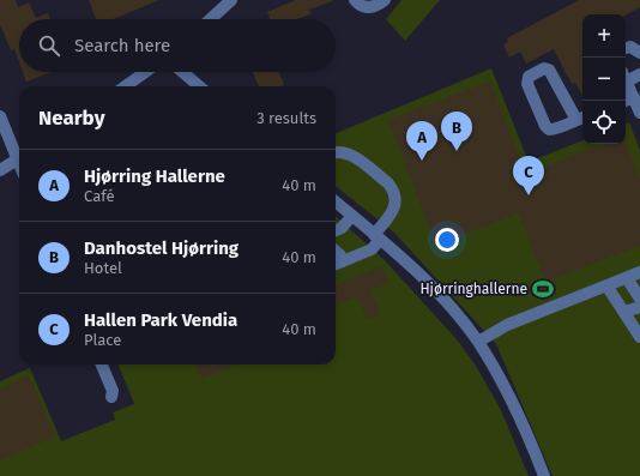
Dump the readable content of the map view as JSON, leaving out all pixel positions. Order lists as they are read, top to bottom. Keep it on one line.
{"places":{"sports":["Hjørringhallerne"]},"page":{"map_buttons":["+","−"],"search":"Search here","heading":["Nearby","3 results"],"pins":["B","A","C"],"list":[{"mark":"A","name":"Hjørring Hallerne","note":"Café","value":"40 m"},{"mark":"B","name":"Danhostel Hjørring","note":"Hotel","value":"40 m"},{"mark":"C","name":"Hallen Park Vendia","note":"Place","value":"40 m"}]}}
